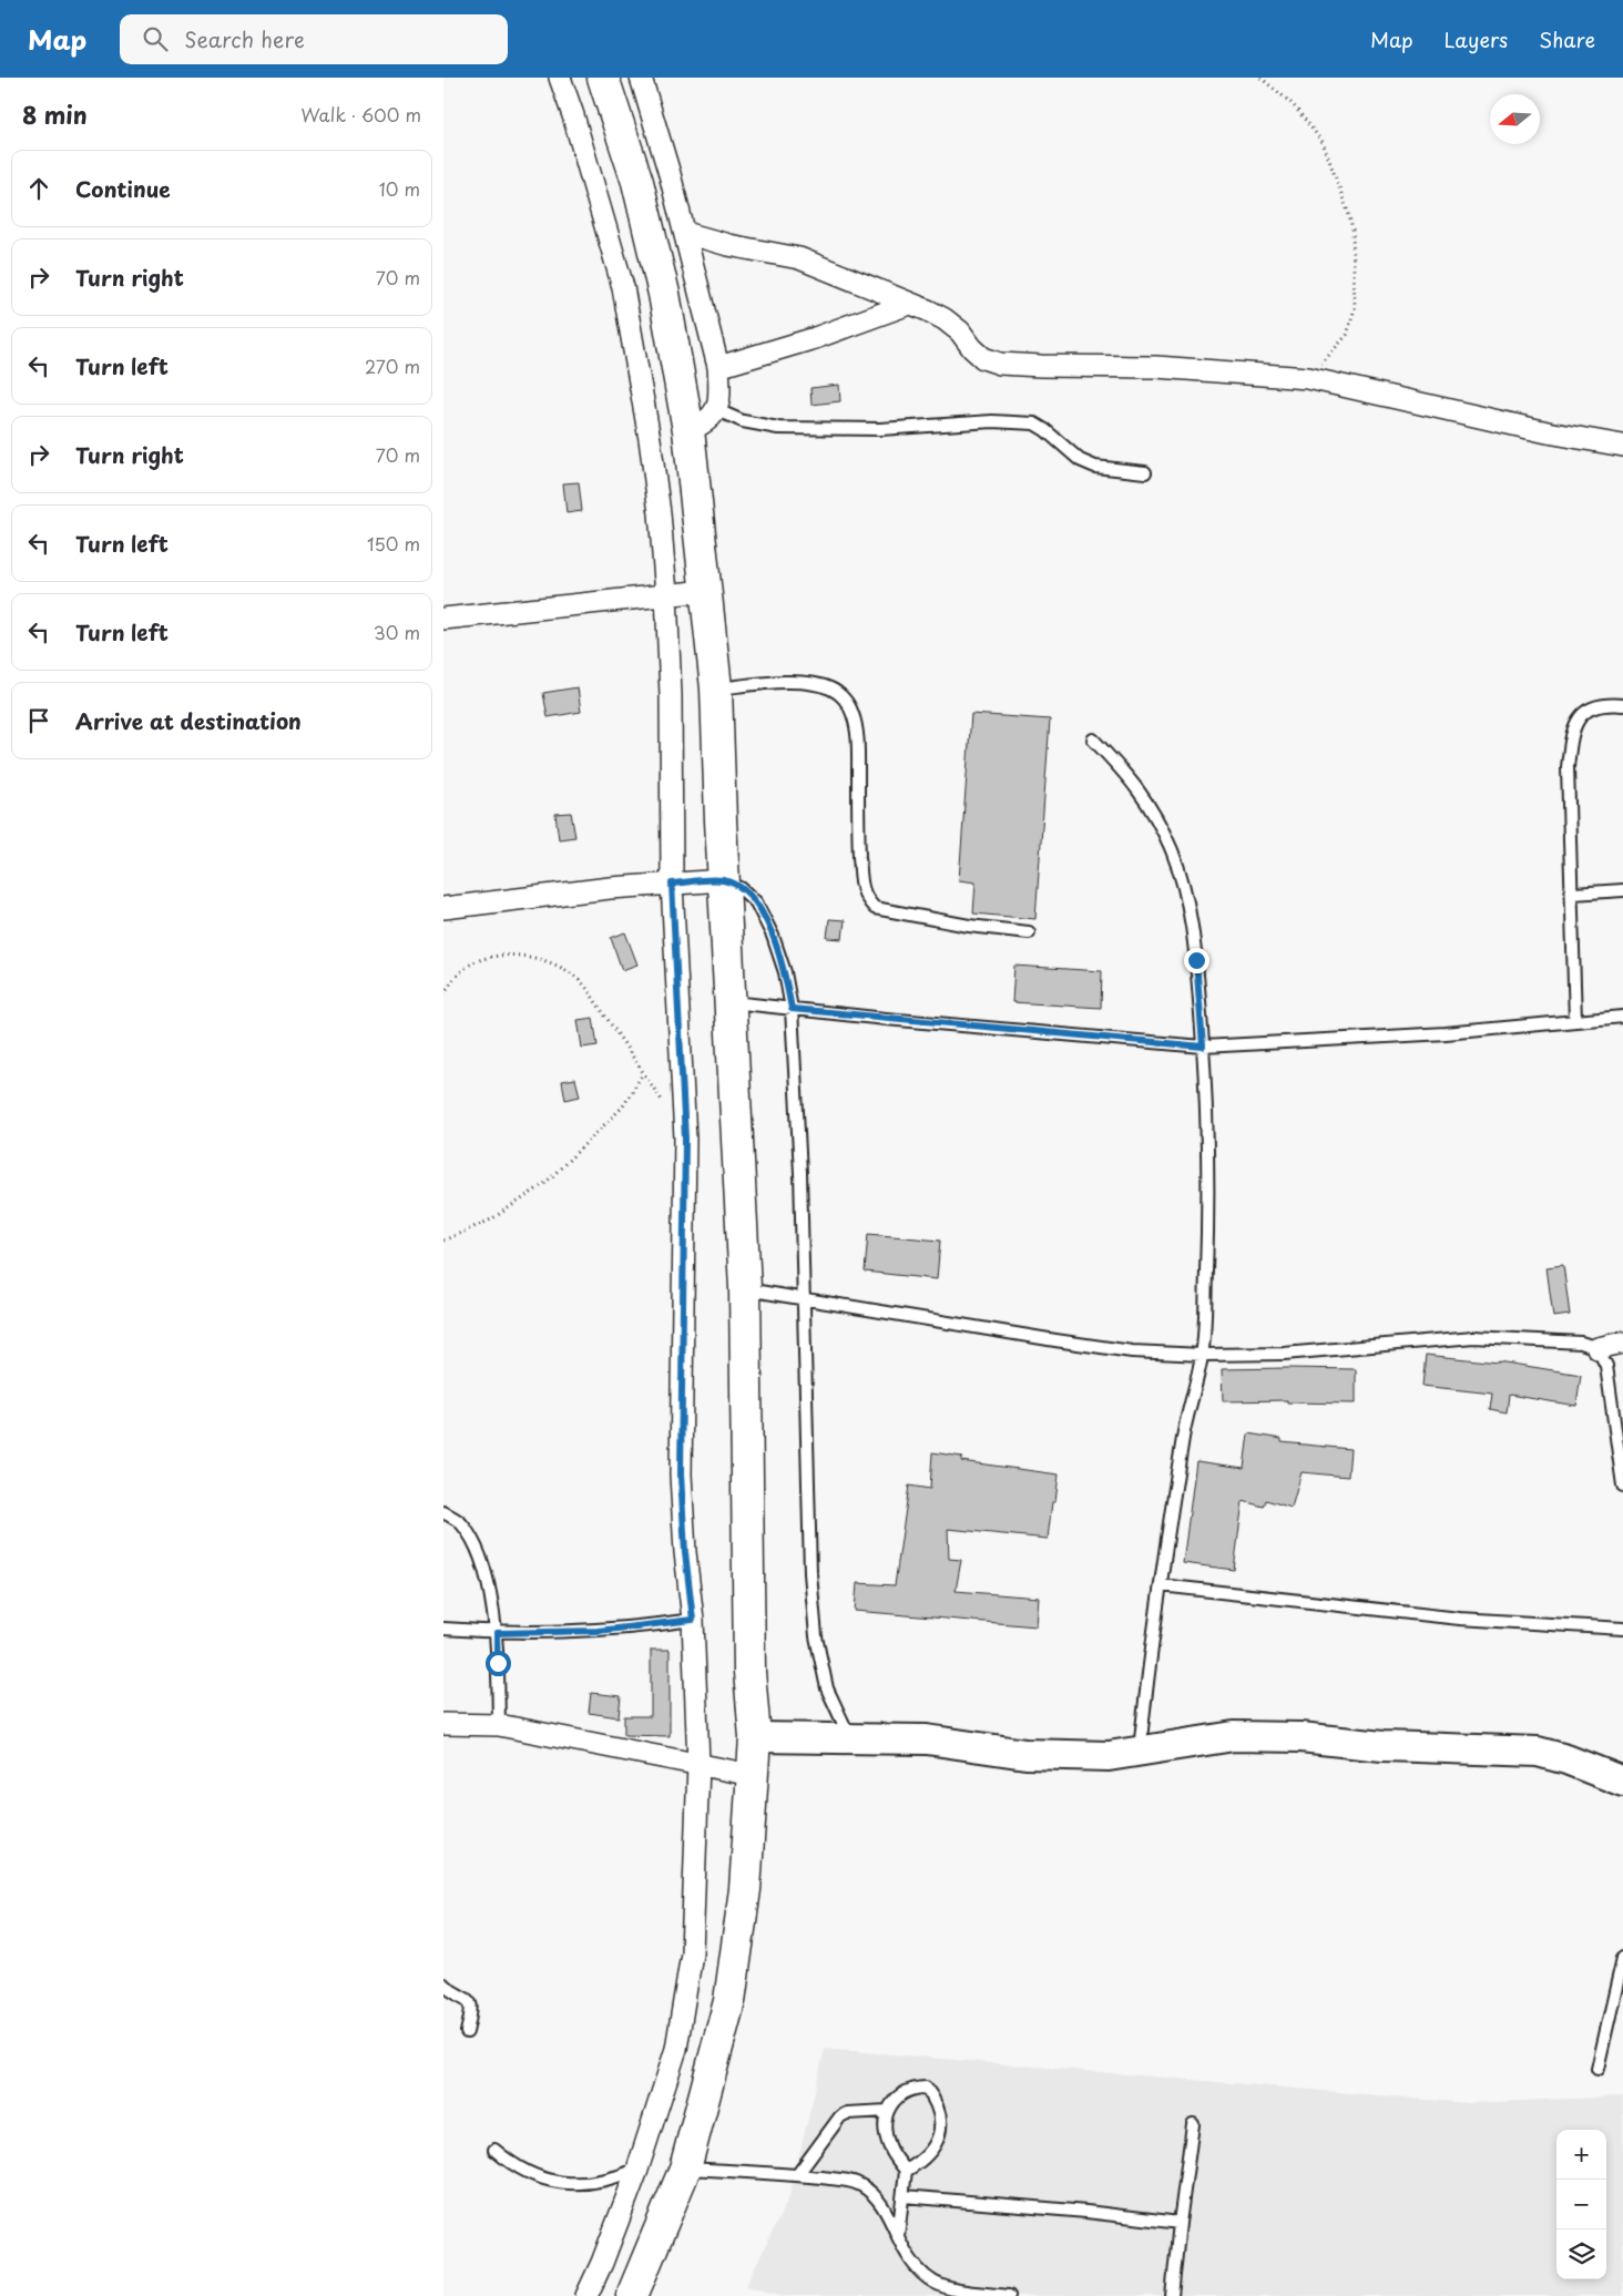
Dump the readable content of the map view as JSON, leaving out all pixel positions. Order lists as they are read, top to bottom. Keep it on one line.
{"north":"left","page":{"header":"Map","search":"Search here","nav":["Map","Layers","Share"],"heading":["8 min","Walk · 600 m"],"list":[["Continue","10 m"],["Turn right","70 m"],["Turn left","270 m"],["Turn right","70 m"],["Turn left","150 m"],["Turn left","30 m"],"Arrive at destination"],"map_buttons":["+","−"]}}
